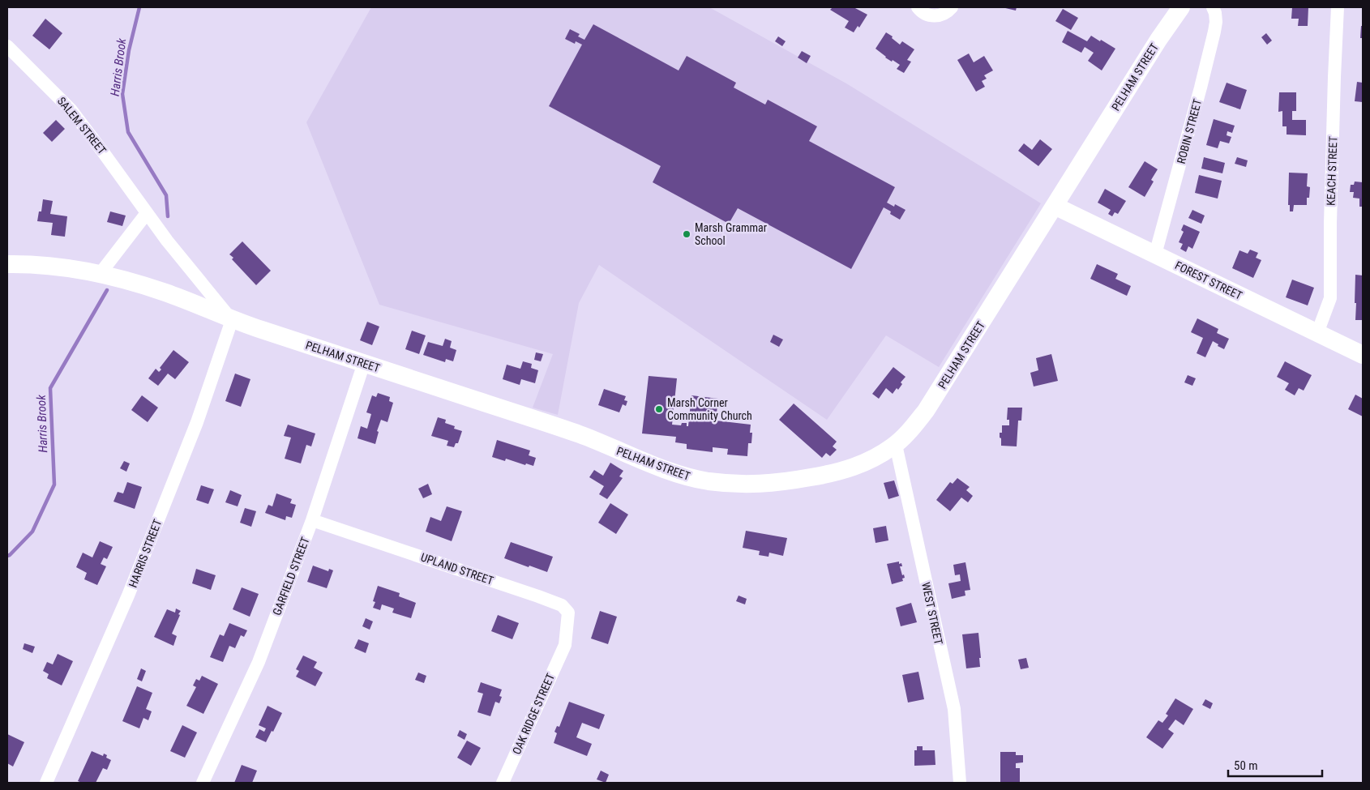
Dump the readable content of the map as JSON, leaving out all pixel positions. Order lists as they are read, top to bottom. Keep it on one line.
{"streets":{"street":["PELHAM STREET","SALEM STREET","ROBIN STREET","KEACH STREET","FOREST STREET","HARRIS STREET","UPLAND STREET","GARFIELD STREET","WEST STREET","OAK RIDGE STREET"]},"crossings":[["PELHAM STREET","SALEM STREET"],["PELHAM STREET","FOREST STREET"],["PELHAM STREET","HARRIS STREET"],["PELHAM STREET","GARFIELD STREET"],["PELHAM STREET","WEST STREET"],["SALEM STREET","HARRIS STREET"],["ROBIN STREET","FOREST STREET"],["KEACH STREET","FOREST STREET"],["UPLAND STREET","GARFIELD STREET"],["UPLAND STREET","OAK RIDGE STREET"]],"water":["Harris Brook"],"places":["Marsh Grammar School","Marsh Corner Community Church"],"scale_bar":"50 m"}
